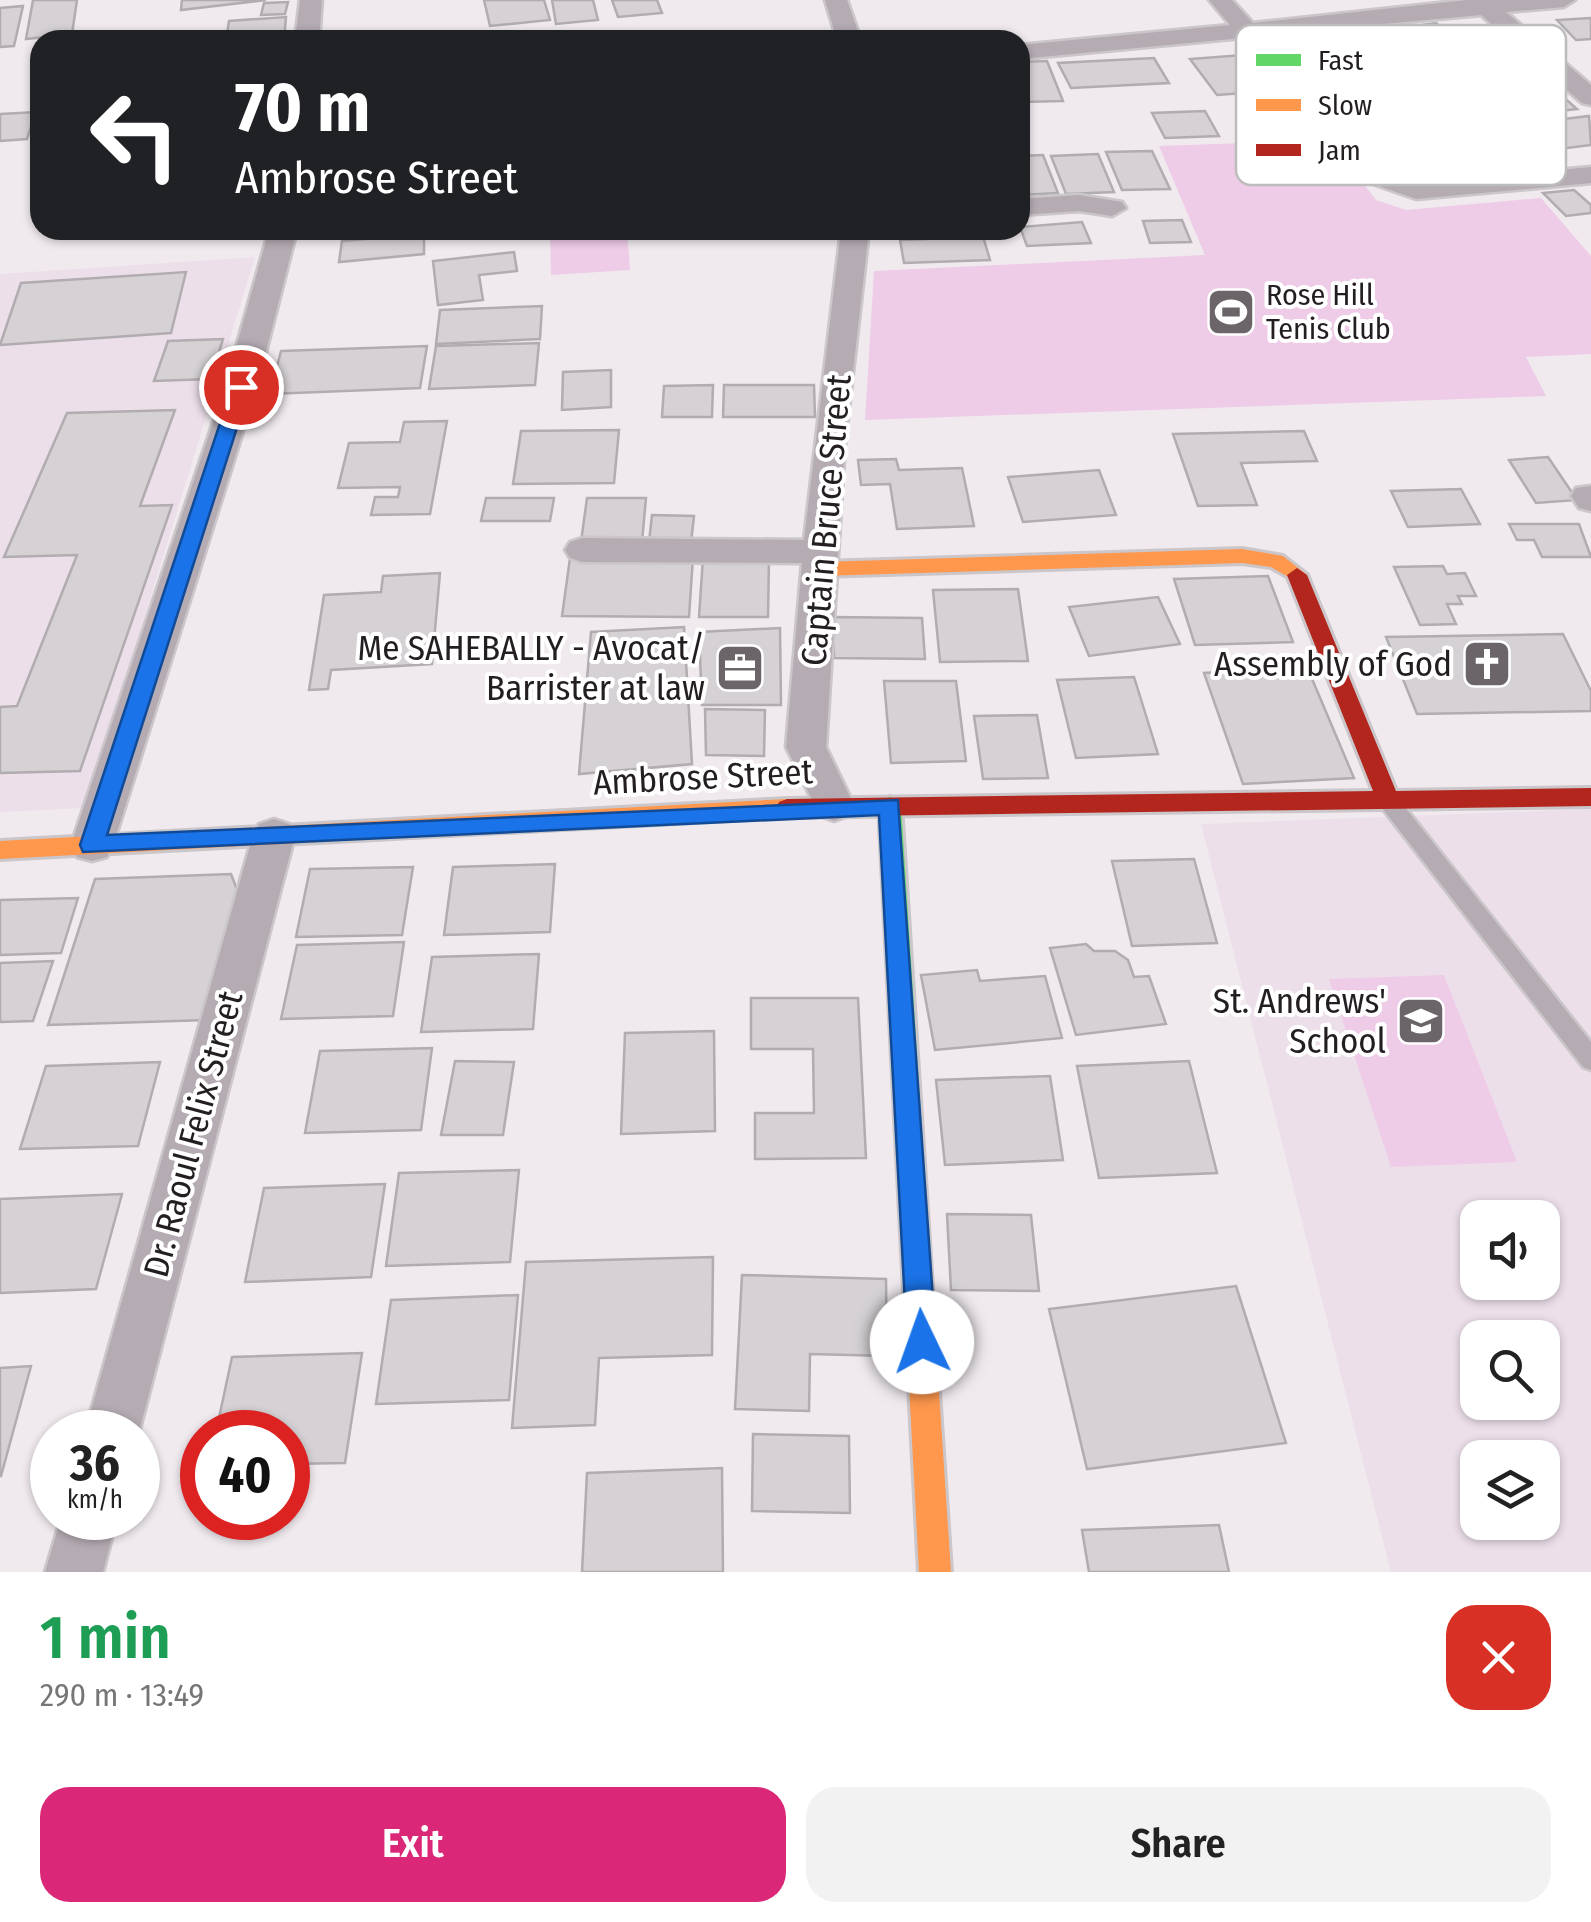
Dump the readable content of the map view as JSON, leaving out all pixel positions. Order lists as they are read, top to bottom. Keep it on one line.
{"streets":{"street":["Captain Bruce Street","Ambrose Street","Dr. Raoul Felix Street"]},"crossings":[["Captain Bruce Street","Ambrose Street"],["Ambrose Street","Dr. Raoul Felix Street"]],"places":{"sports":["Rose Hill Tenis Club"],"church":["Assembly of God"],"office":["Me SAHEBALLY - Avocat/ Barrister at law"],"school or university":["St. Andrews' School"]},"legend":["Fast","Slow","Jam"],"page":{"turn":["70 m","Ambrose Street"],"speed":"36 km/h","limit":"40","heading":["1 min","290 m · 13:49"],"buttons":["Exit","Share"]}}
